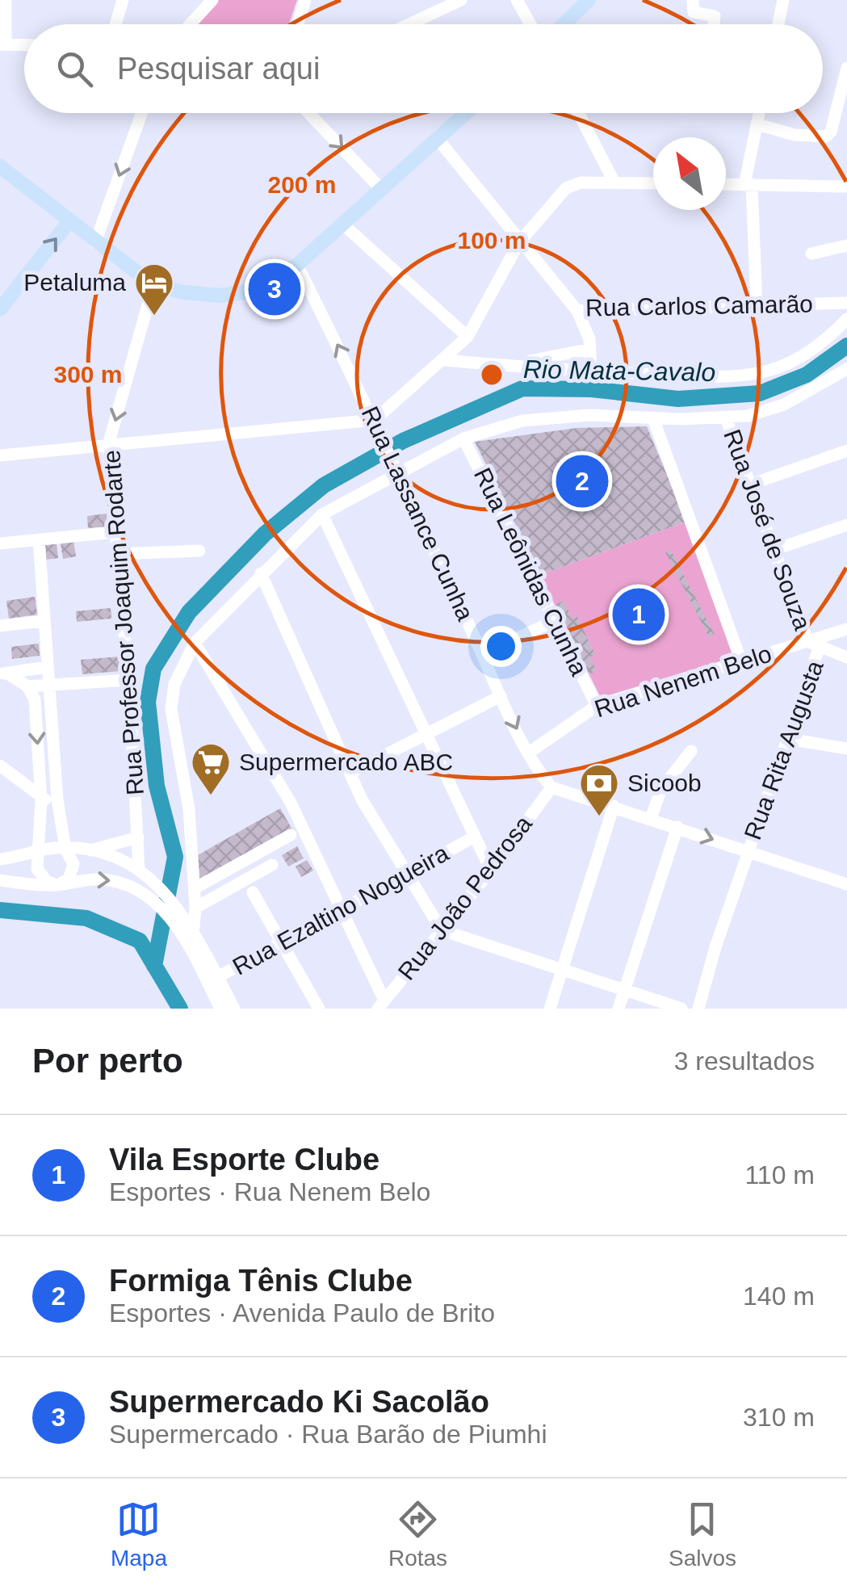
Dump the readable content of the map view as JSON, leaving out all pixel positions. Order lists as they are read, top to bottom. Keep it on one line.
{"streets":{"street":["Rua Carlos Camarão","Rua Lassance Cunha","Rua José de Souza","Rua Leônidas Cunha","Rua Professor Joaquim Rodarte","Rua Nenem Belo","Rua Rita Augusta","Rua João Pedrosa","Rua Ezaltino Nogueira"]},"crossings":[["Rua Lassance Cunha","Rua Nenem Belo"],["Rua Lassance Cunha","Rua João Pedrosa"],["Rua José de Souza","Rua Nenem Belo"],["Rua Leônidas Cunha","Rua Nenem Belo"]],"water":["Rio Mata-Cavalo"],"places":{"hotel":["Petaluma"],"supermarket":["Supermercado ABC"],"bank":["Sicoob"]},"north":"top left","page":{"search":"Pesquisar aqui","pins":["3","2","1"],"heading":["Por perto","3 resultados"],"list":[{"mark":"1","name":"Vila Esporte Clube","note":"Esportes · Rua Nenem Belo","value":"110 m"},{"mark":"2","name":"Formiga Tênis Clube","note":"Esportes · Avenida Paulo de Brito","value":"140 m"},{"mark":"3","name":"Supermercado Ki Sacolão","note":"Supermercado · Rua Barão de Piumhi","value":"310 m"}],"nav":["Mapa","Rotas","Salvos"]},"rings":["200 m","100 m","300 m"]}
